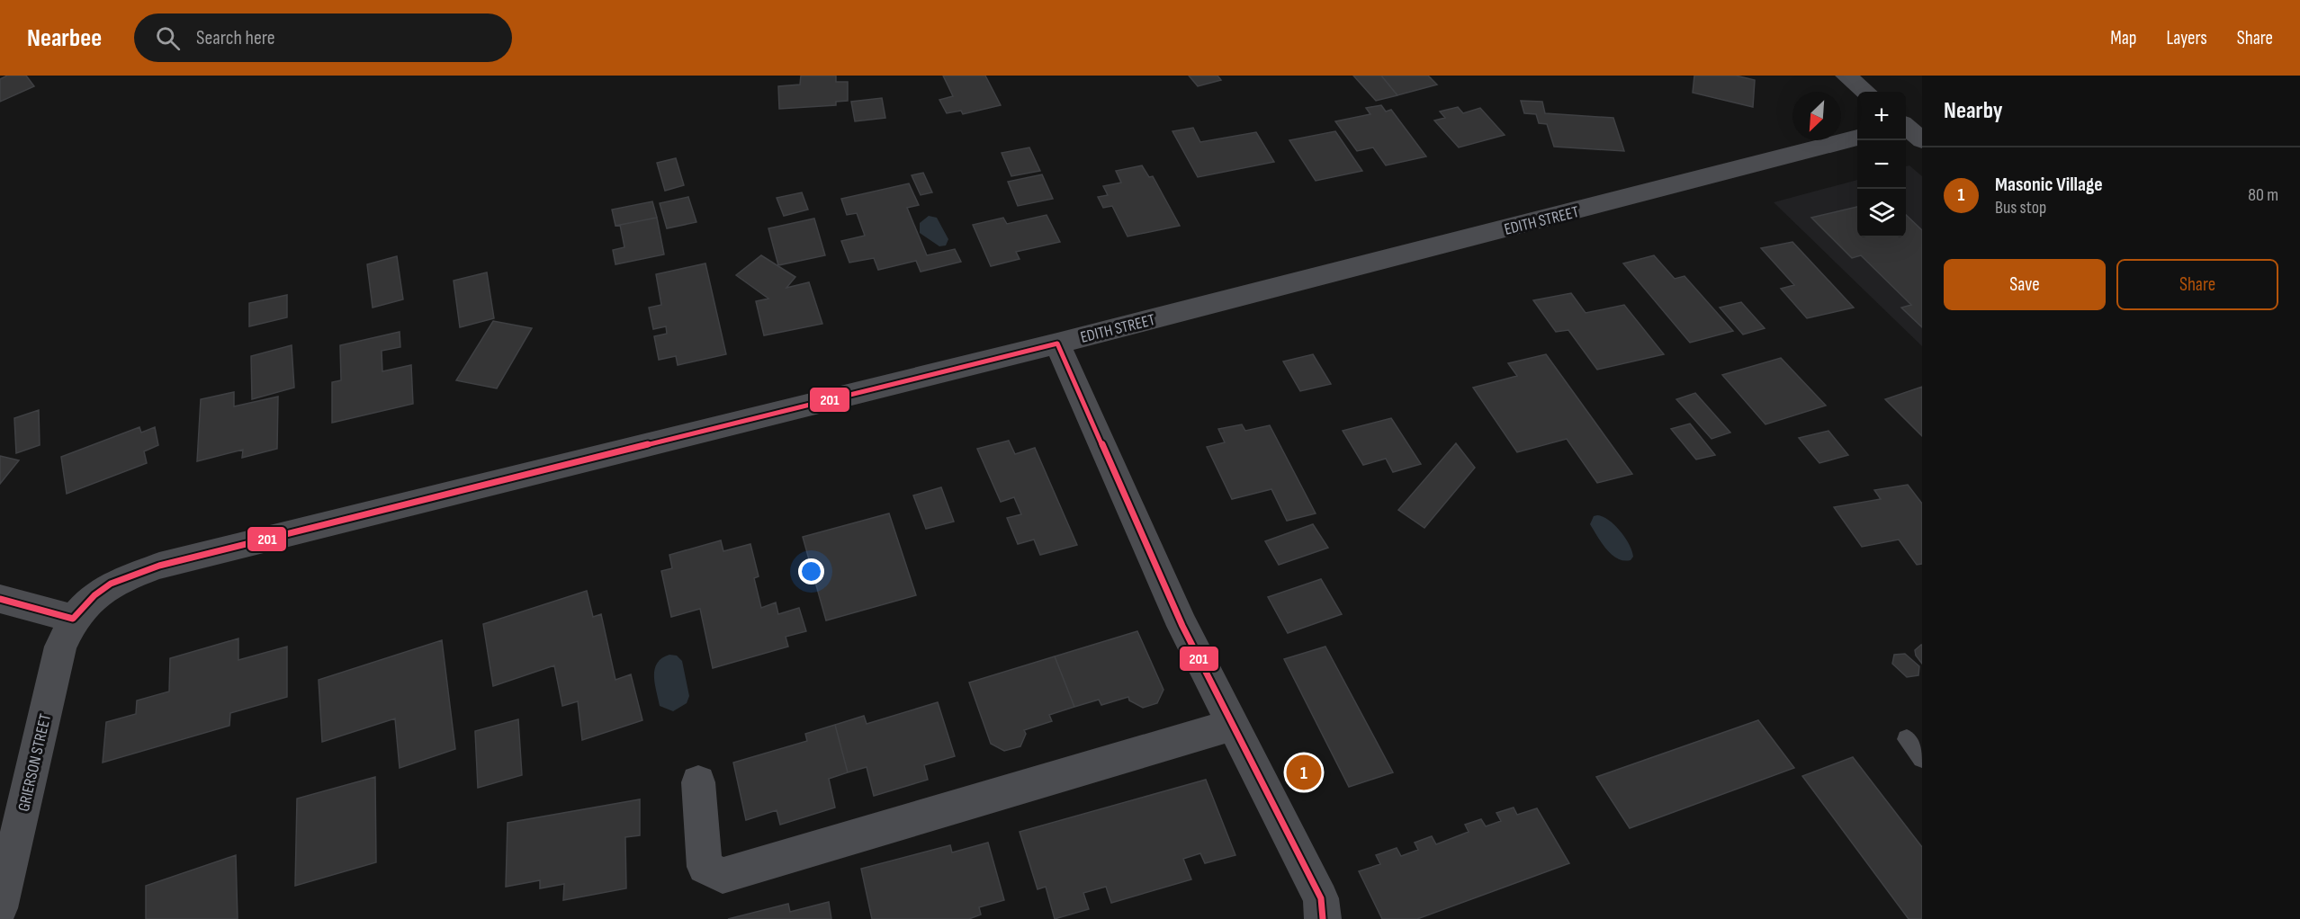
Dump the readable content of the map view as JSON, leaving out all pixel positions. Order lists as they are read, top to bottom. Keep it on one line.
{"streets":{"street":["EDITH STREET","GRIERSON STREET"]},"crossings":[["EDITH STREET","GRIERSON STREET"]],"lines":["transit line 201"],"north":"bottom left","page":{"header":"Nearbee","search":"Search here","nav":["Map","Layers","Share"],"heading":"Nearby","map_buttons":["+","−"],"list":[{"mark":"1","name":"Masonic Village","note":"Bus stop","value":"80 m"}],"buttons":["Save","Share"],"pins":"1"}}
